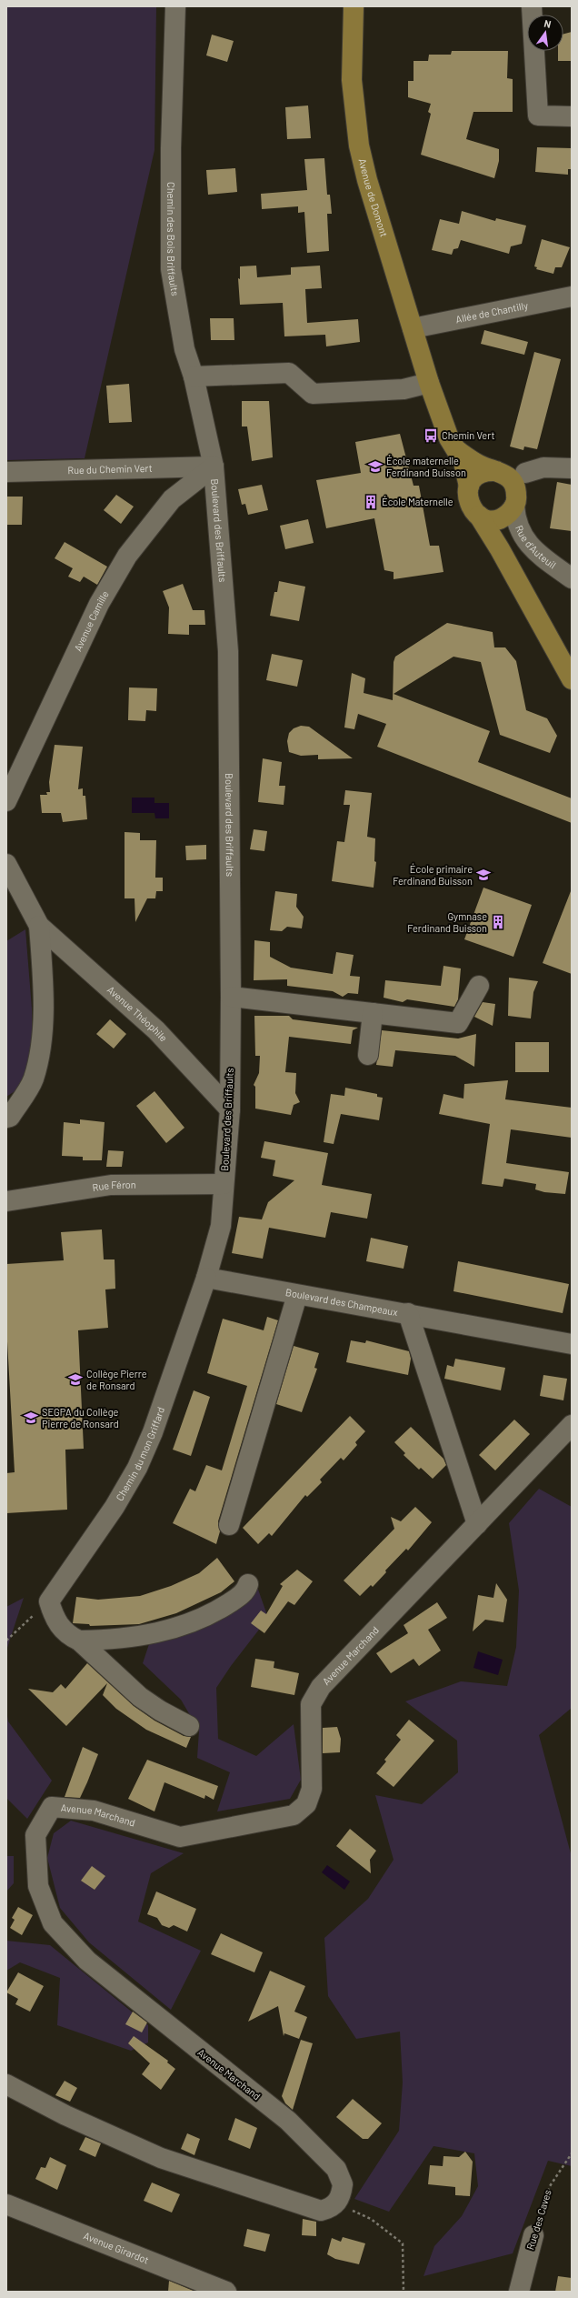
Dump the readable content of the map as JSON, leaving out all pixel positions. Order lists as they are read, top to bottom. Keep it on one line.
{"streets":{"main road":["Avenue de Domont"],"street":["Chemin des Bois Briffaults","Allée de Chantilly","Rue du Chemin Vert","Boulevard des Briffaults","Rue d'Auteuil","Avenue Camille","Avenue Théophile","Rue Féron","Boulevard des Champeaux","Chemin du mon Griffard","Avenue Marchand","Rue des Caves","Avenue Girardot"]},"crossings":[["Avenue de Domont","Allée de Chantilly"],["Chemin des Bois Briffaults","Rue du Chemin Vert"],["Chemin des Bois Briffaults","Boulevard des Briffaults"],["Chemin des Bois Briffaults","Avenue Camille"],["Rue du Chemin Vert","Boulevard des Briffaults"],["Rue du Chemin Vert","Avenue Camille"],["Boulevard des Briffaults","Avenue Camille"],["Boulevard des Briffaults","Avenue Théophile"],["Boulevard des Briffaults","Rue Féron"],["Boulevard des Champeaux","Chemin du mon Griffard"]],"places":{"bus stop":["Chemin Vert"],"school or university":["École maternelle Ferdinand Buisson","École primaire Ferdinand Buisson","Collège Pierre de Ronsard","SEGPA du Collège Pierre de Ronsard"],"building":["École Maternelle","Gymnase Ferdinand Buisson"]},"north":"top"}
